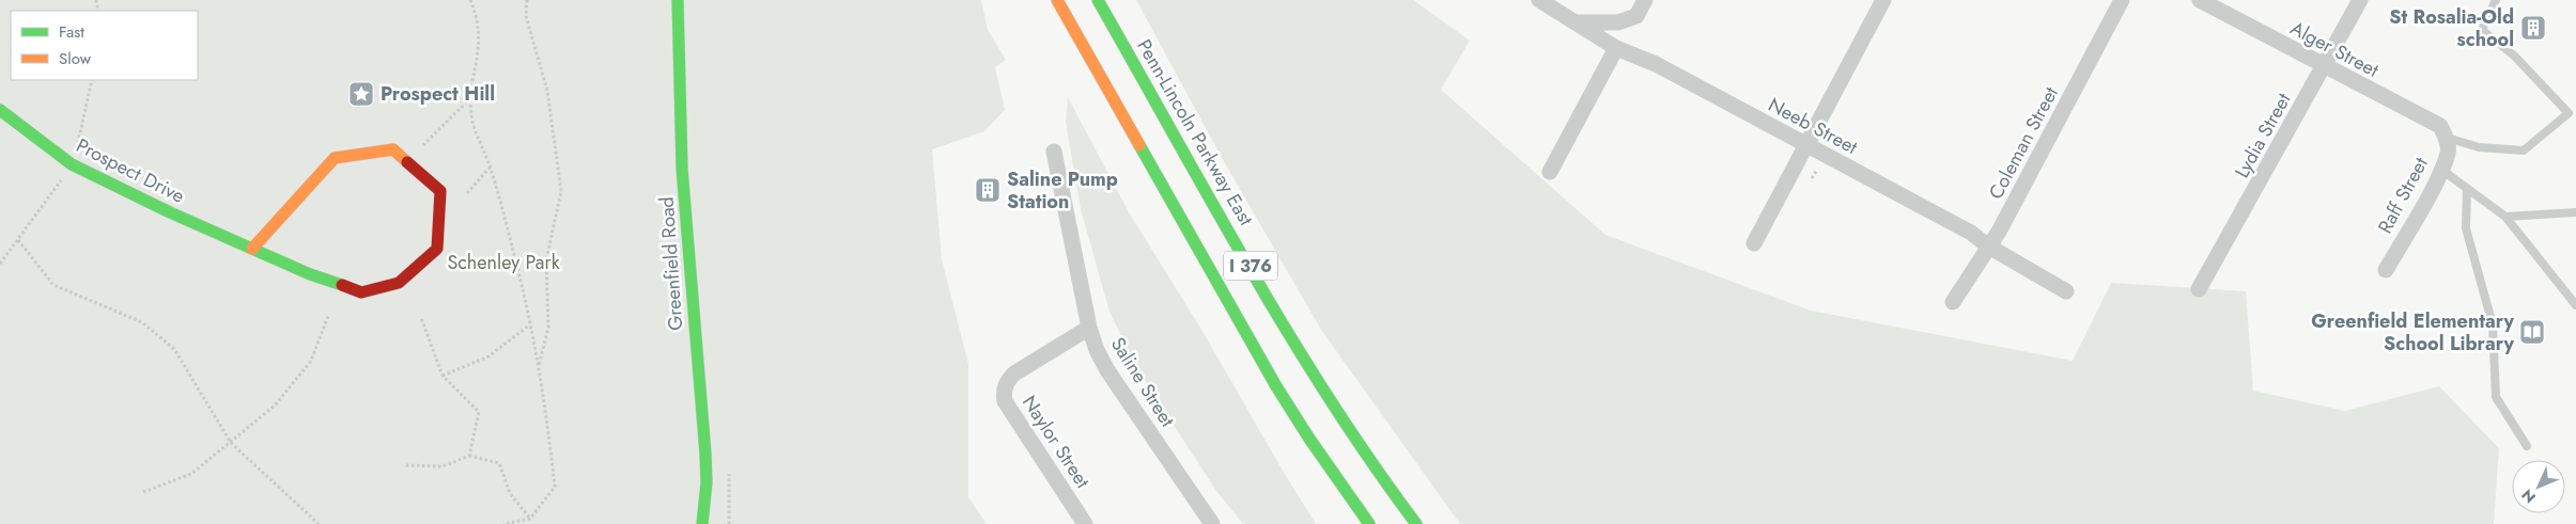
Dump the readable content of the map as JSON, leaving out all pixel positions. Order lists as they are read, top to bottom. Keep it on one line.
{"streets":{"main road":["Penn-Lincoln Parkway East","Prospect Drive","Greenfield Road","I 376"],"street":["Alger Street","Neeb Street","Lydia Street","Coleman Street","Raff Street","Saline Street","Naylor Street"]},"crossings":[["Alger Street","Lydia Street"],["Alger Street","Raff Street"],["Neeb Street","Coleman Street"],["Saline Street","Naylor Street"]],"parks":["Schenley Park"],"places":{"building":["St Rosalia-Old school","Saline Pump Station"],"place":["Prospect Hill"],"library":["Greenfield Elementary School Library"]},"legend":["Fast","Slow"],"north":"bottom left"}
